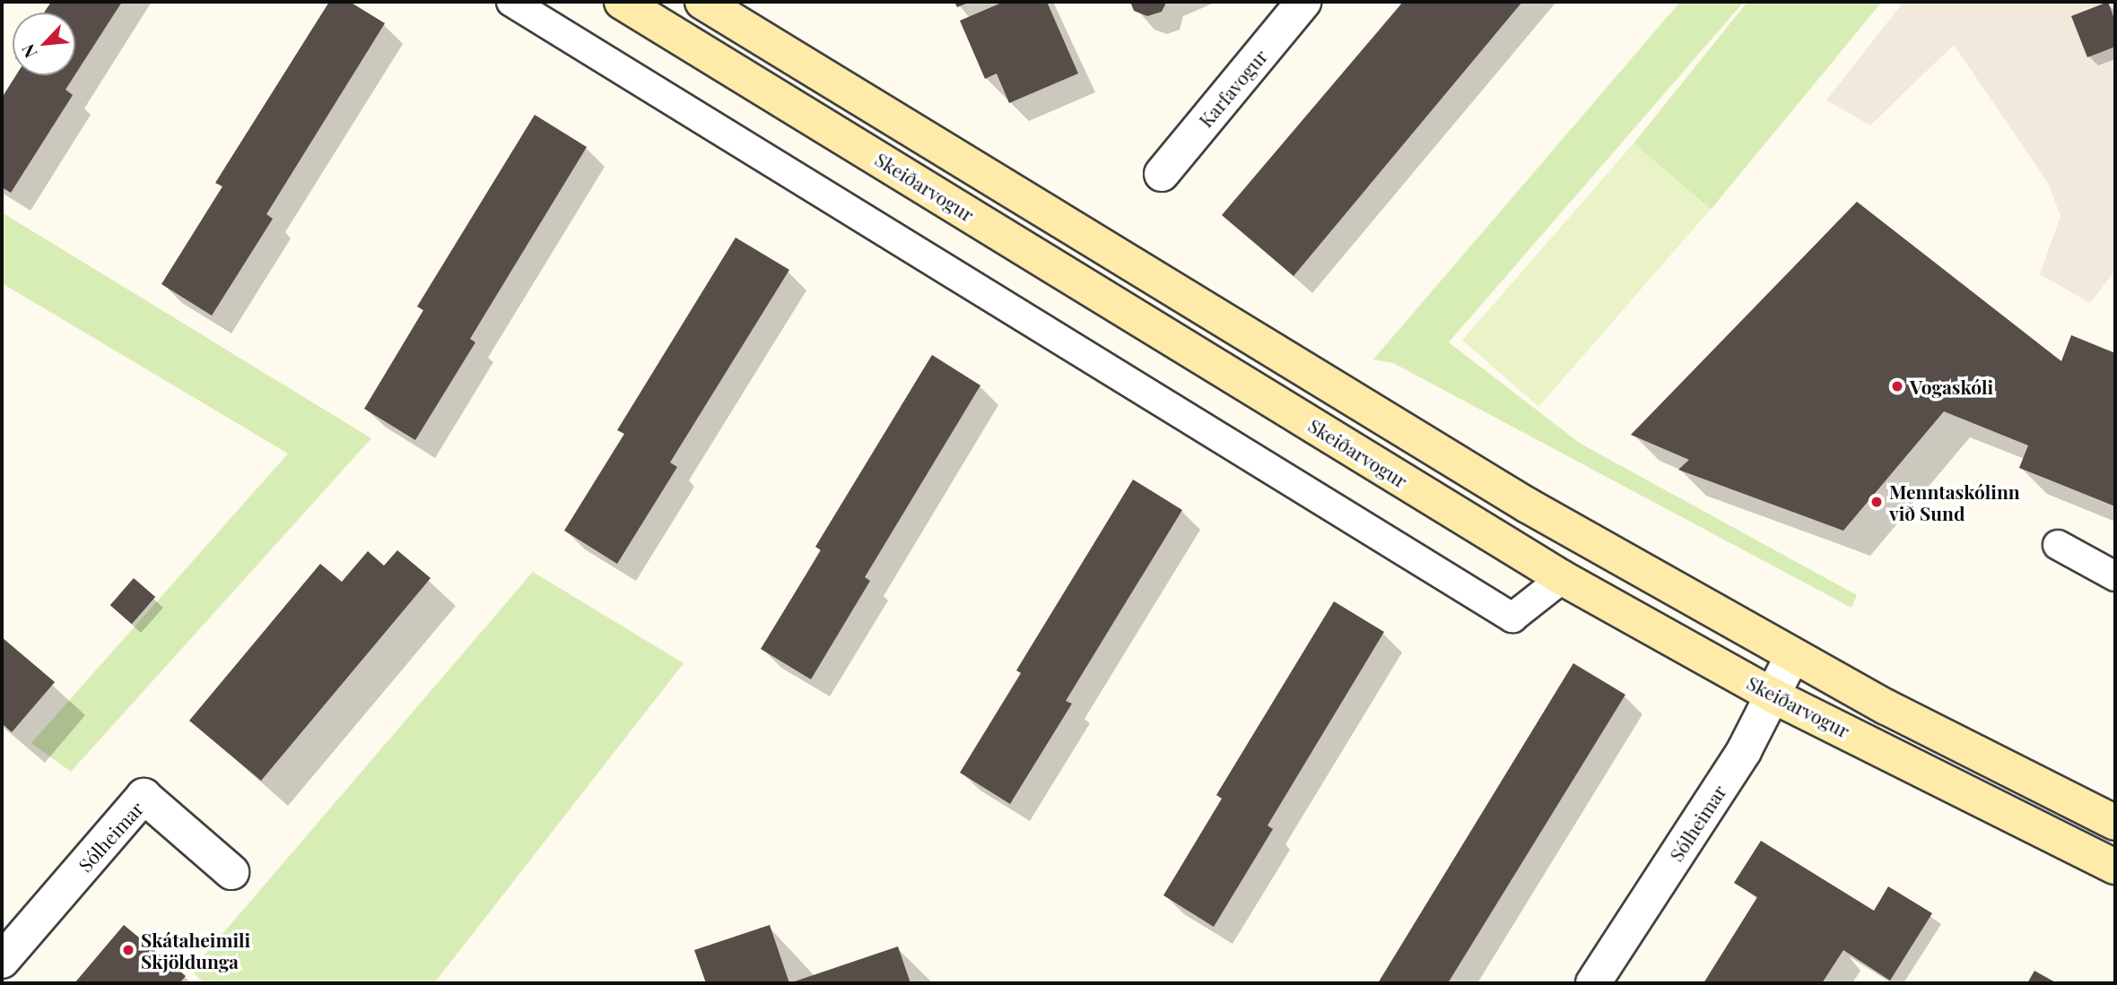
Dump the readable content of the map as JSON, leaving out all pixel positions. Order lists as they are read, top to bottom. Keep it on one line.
{"streets":{"street":["Karfavogur","Skeiðarvogur","Sólheimar"]},"crossings":[["Skeiðarvogur","Sólheimar"]],"places":["Vogaskóli","Menntaskólinn við Sund","Skátaheimili Skjöldunga"],"north":"bottom left"}
